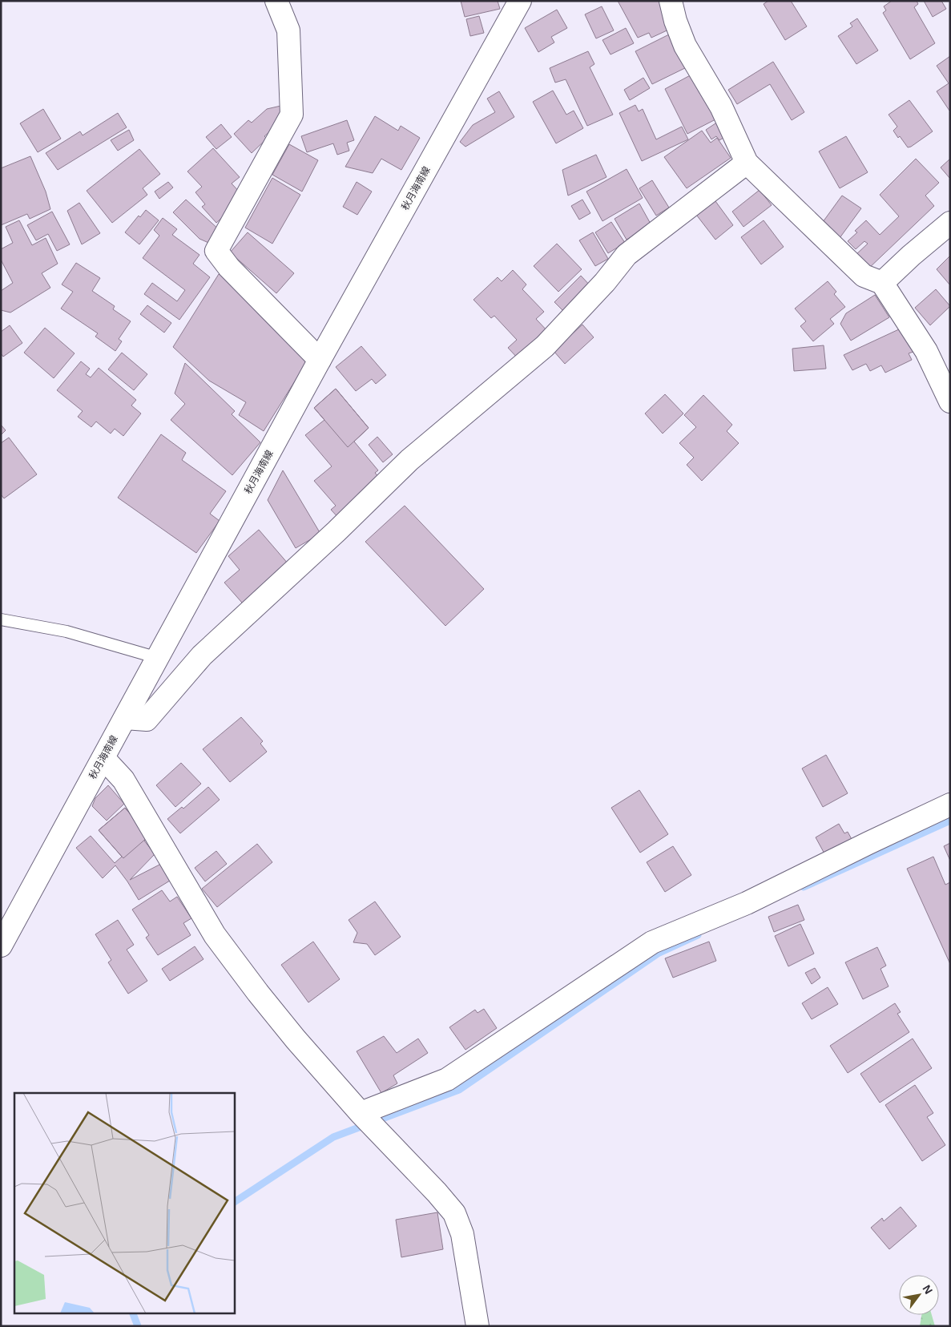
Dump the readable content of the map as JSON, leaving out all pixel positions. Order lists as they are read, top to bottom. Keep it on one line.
{"streets":{"street":["秋月海南線"]},"north":"top right"}
